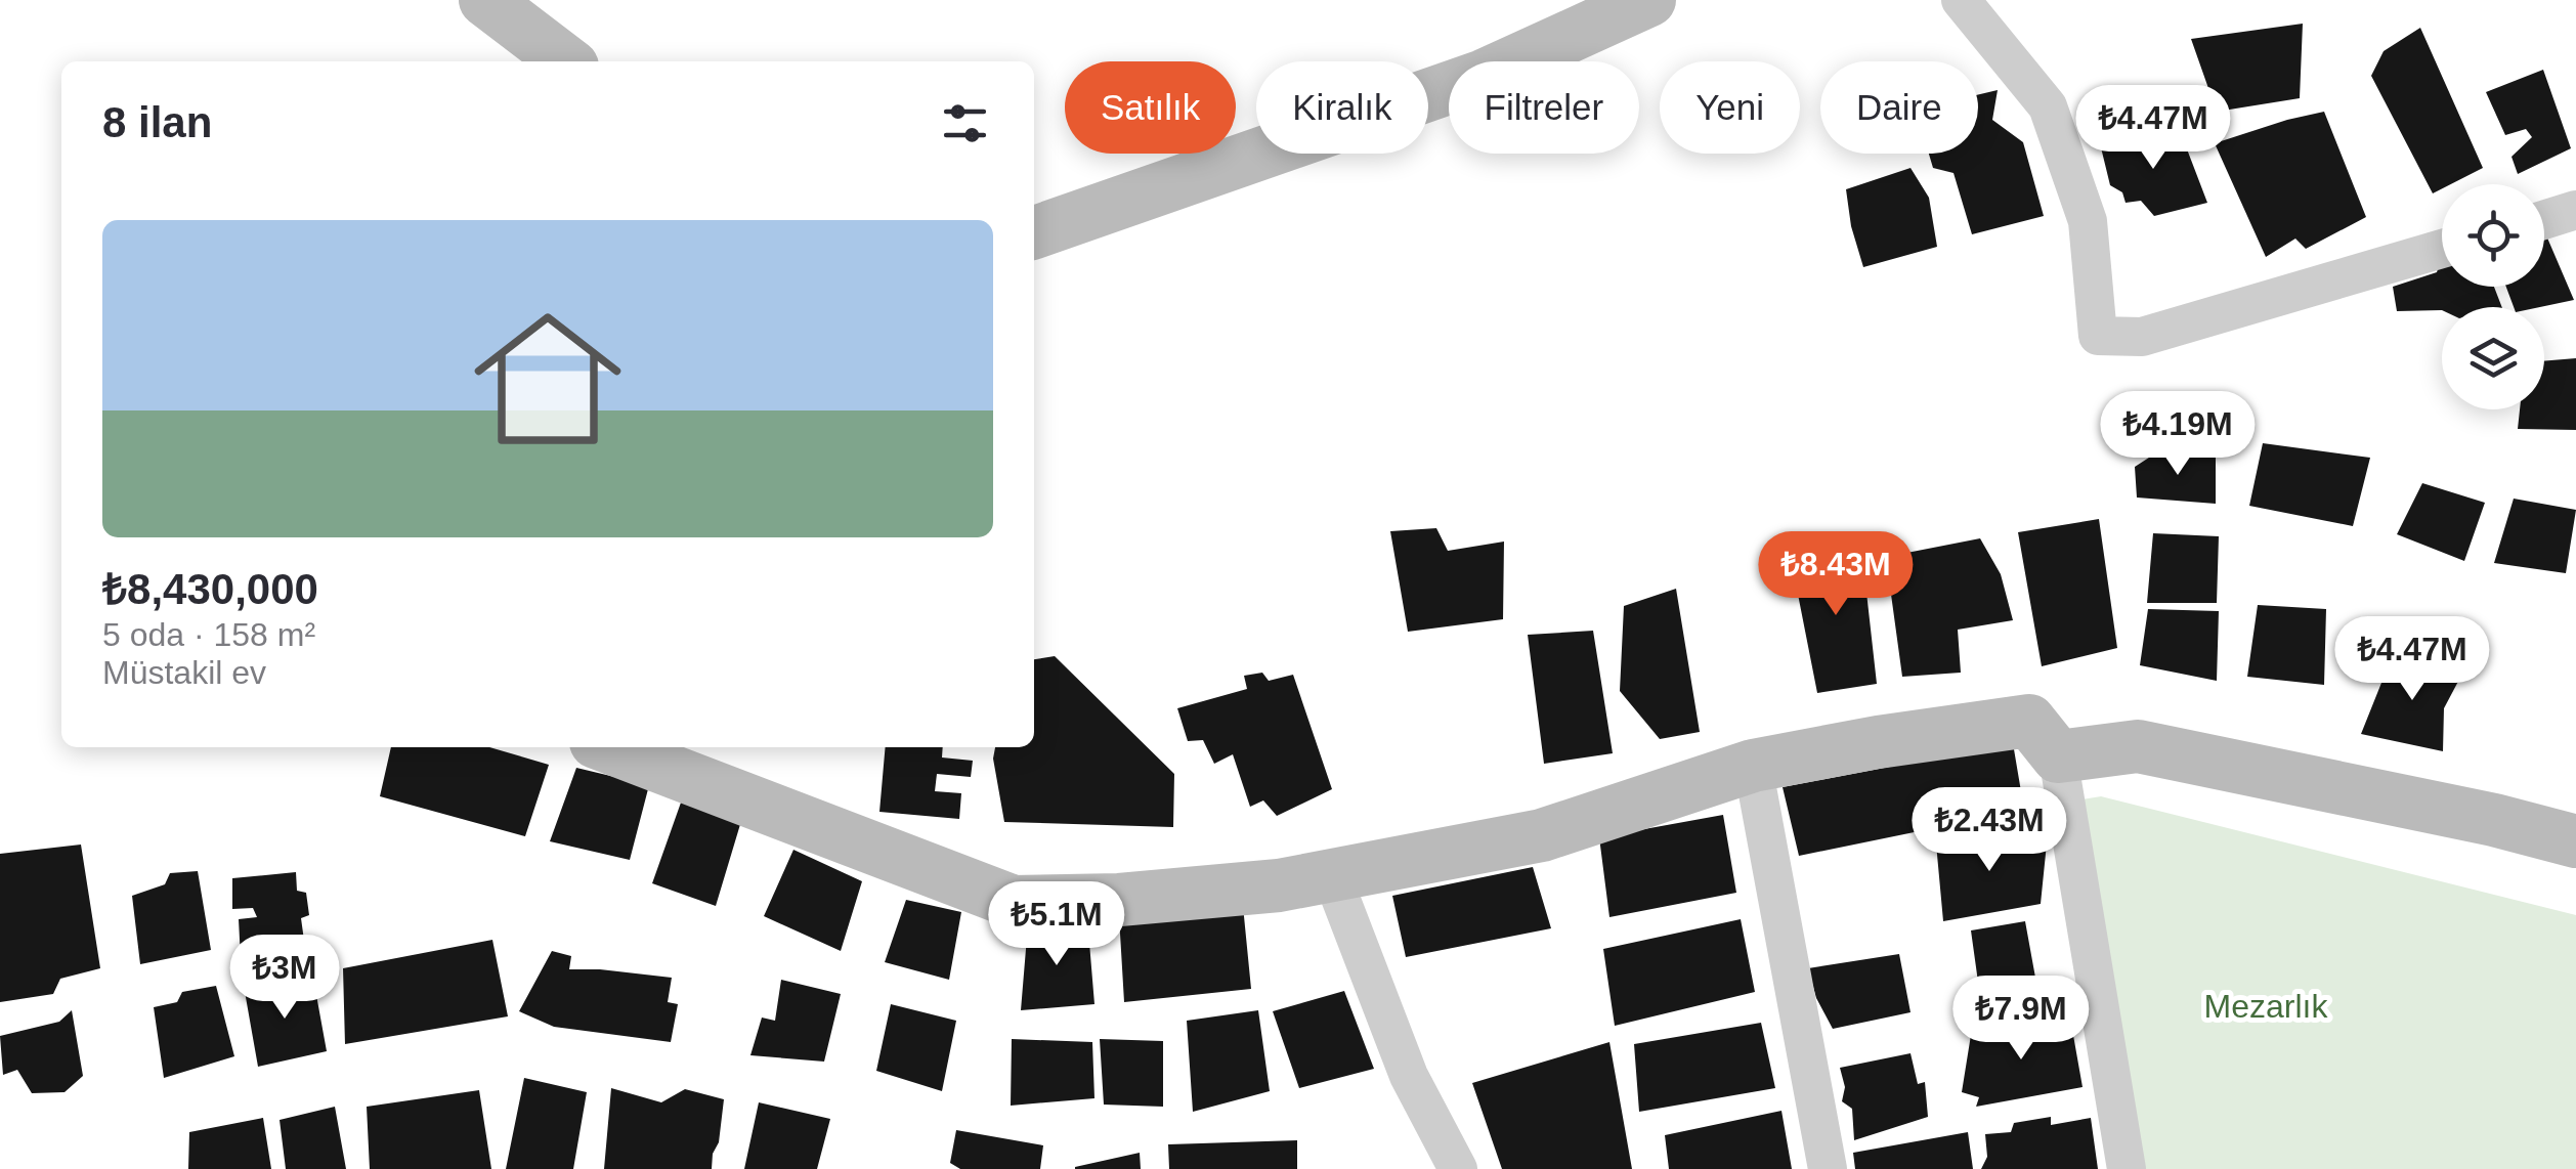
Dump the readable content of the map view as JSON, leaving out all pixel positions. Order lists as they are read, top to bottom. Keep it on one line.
{"parks":["Mezarlık"],"page":{"chip":["Satılık","Kiralık","Filtreler","Yeni","Daire"],"heading":"8 ilan","price":["₺4.47M","₺4.19M","₺8.43M","₺4.47M","₺2.43M","₺5.1M","₺3M","₺7.9M"],"list":[{"name":"₺8,430,000","note":"5 oda · 158 m² · Müstakil ev"}]}}
